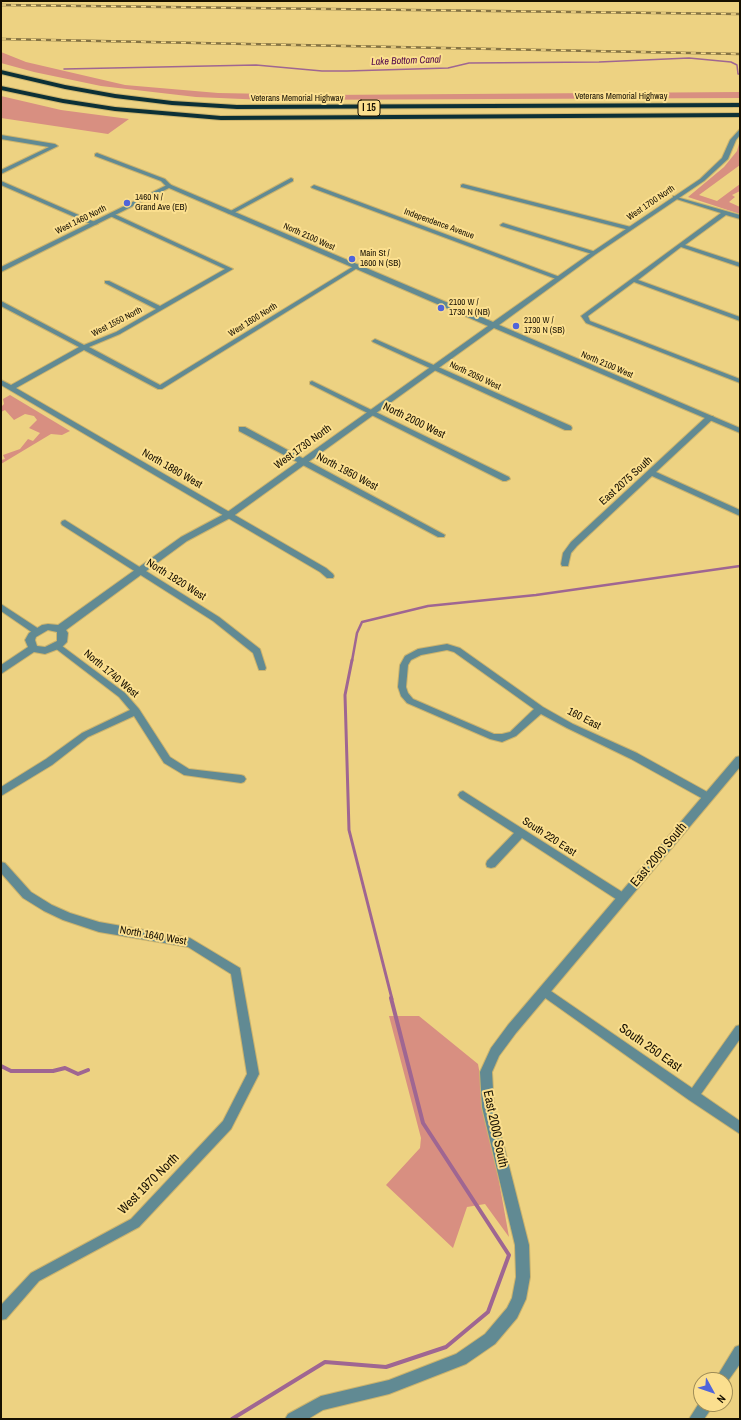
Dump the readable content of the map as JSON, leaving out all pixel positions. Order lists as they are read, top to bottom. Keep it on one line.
{"streets":{"highway":["Veterans Memorial Highway","I 15"],"street":["West 1700 North","West 1460 North","Independence Avenue","North 2100 West","West 1600 North","West 1550 North","North 2050 West","North 2000 West","West 1730 North","North 1880 West","North 1950 West","East 2075 South","North 1820 West","North 1740 West","160 East","South 220 East","East 2000 South","North 1640 West","South 250 East","West 1970 North"]},"crossings":[["West 1700 North","Independence Avenue"],["West 1700 North","West 1730 North"],["West 1460 North","North 2100 West"],["West 1460 North","West 1550 North"],["Independence Avenue","West 1730 North"],["North 2100 West","West 1600 North"],["North 2100 West","West 1730 North"],["North 2100 West","East 2075 South"],["West 1600 North","West 1550 North"],["West 1550 North","North 1880 West"],["North 2050 West","West 1730 North"],["North 2000 West","West 1730 North"],["West 1730 North","North 1880 West"],["West 1730 North","North 1950 West"],["West 1730 North","North 1820 West"],["West 1730 North","North 1740 West"],["160 East","East 2000 South"],["South 220 East","East 2000 South"],["East 2000 South","South 250 East"],["North 1640 West","West 1970 North"]],"water":["Lake Bottom Canal"],"places":["1460 N / Grand Ave (EB)","Main St / 1600 N (SB)","2100 W / 1730 N (NB)","2100 W / 1730 N (SB)"],"north":"bottom right"}
